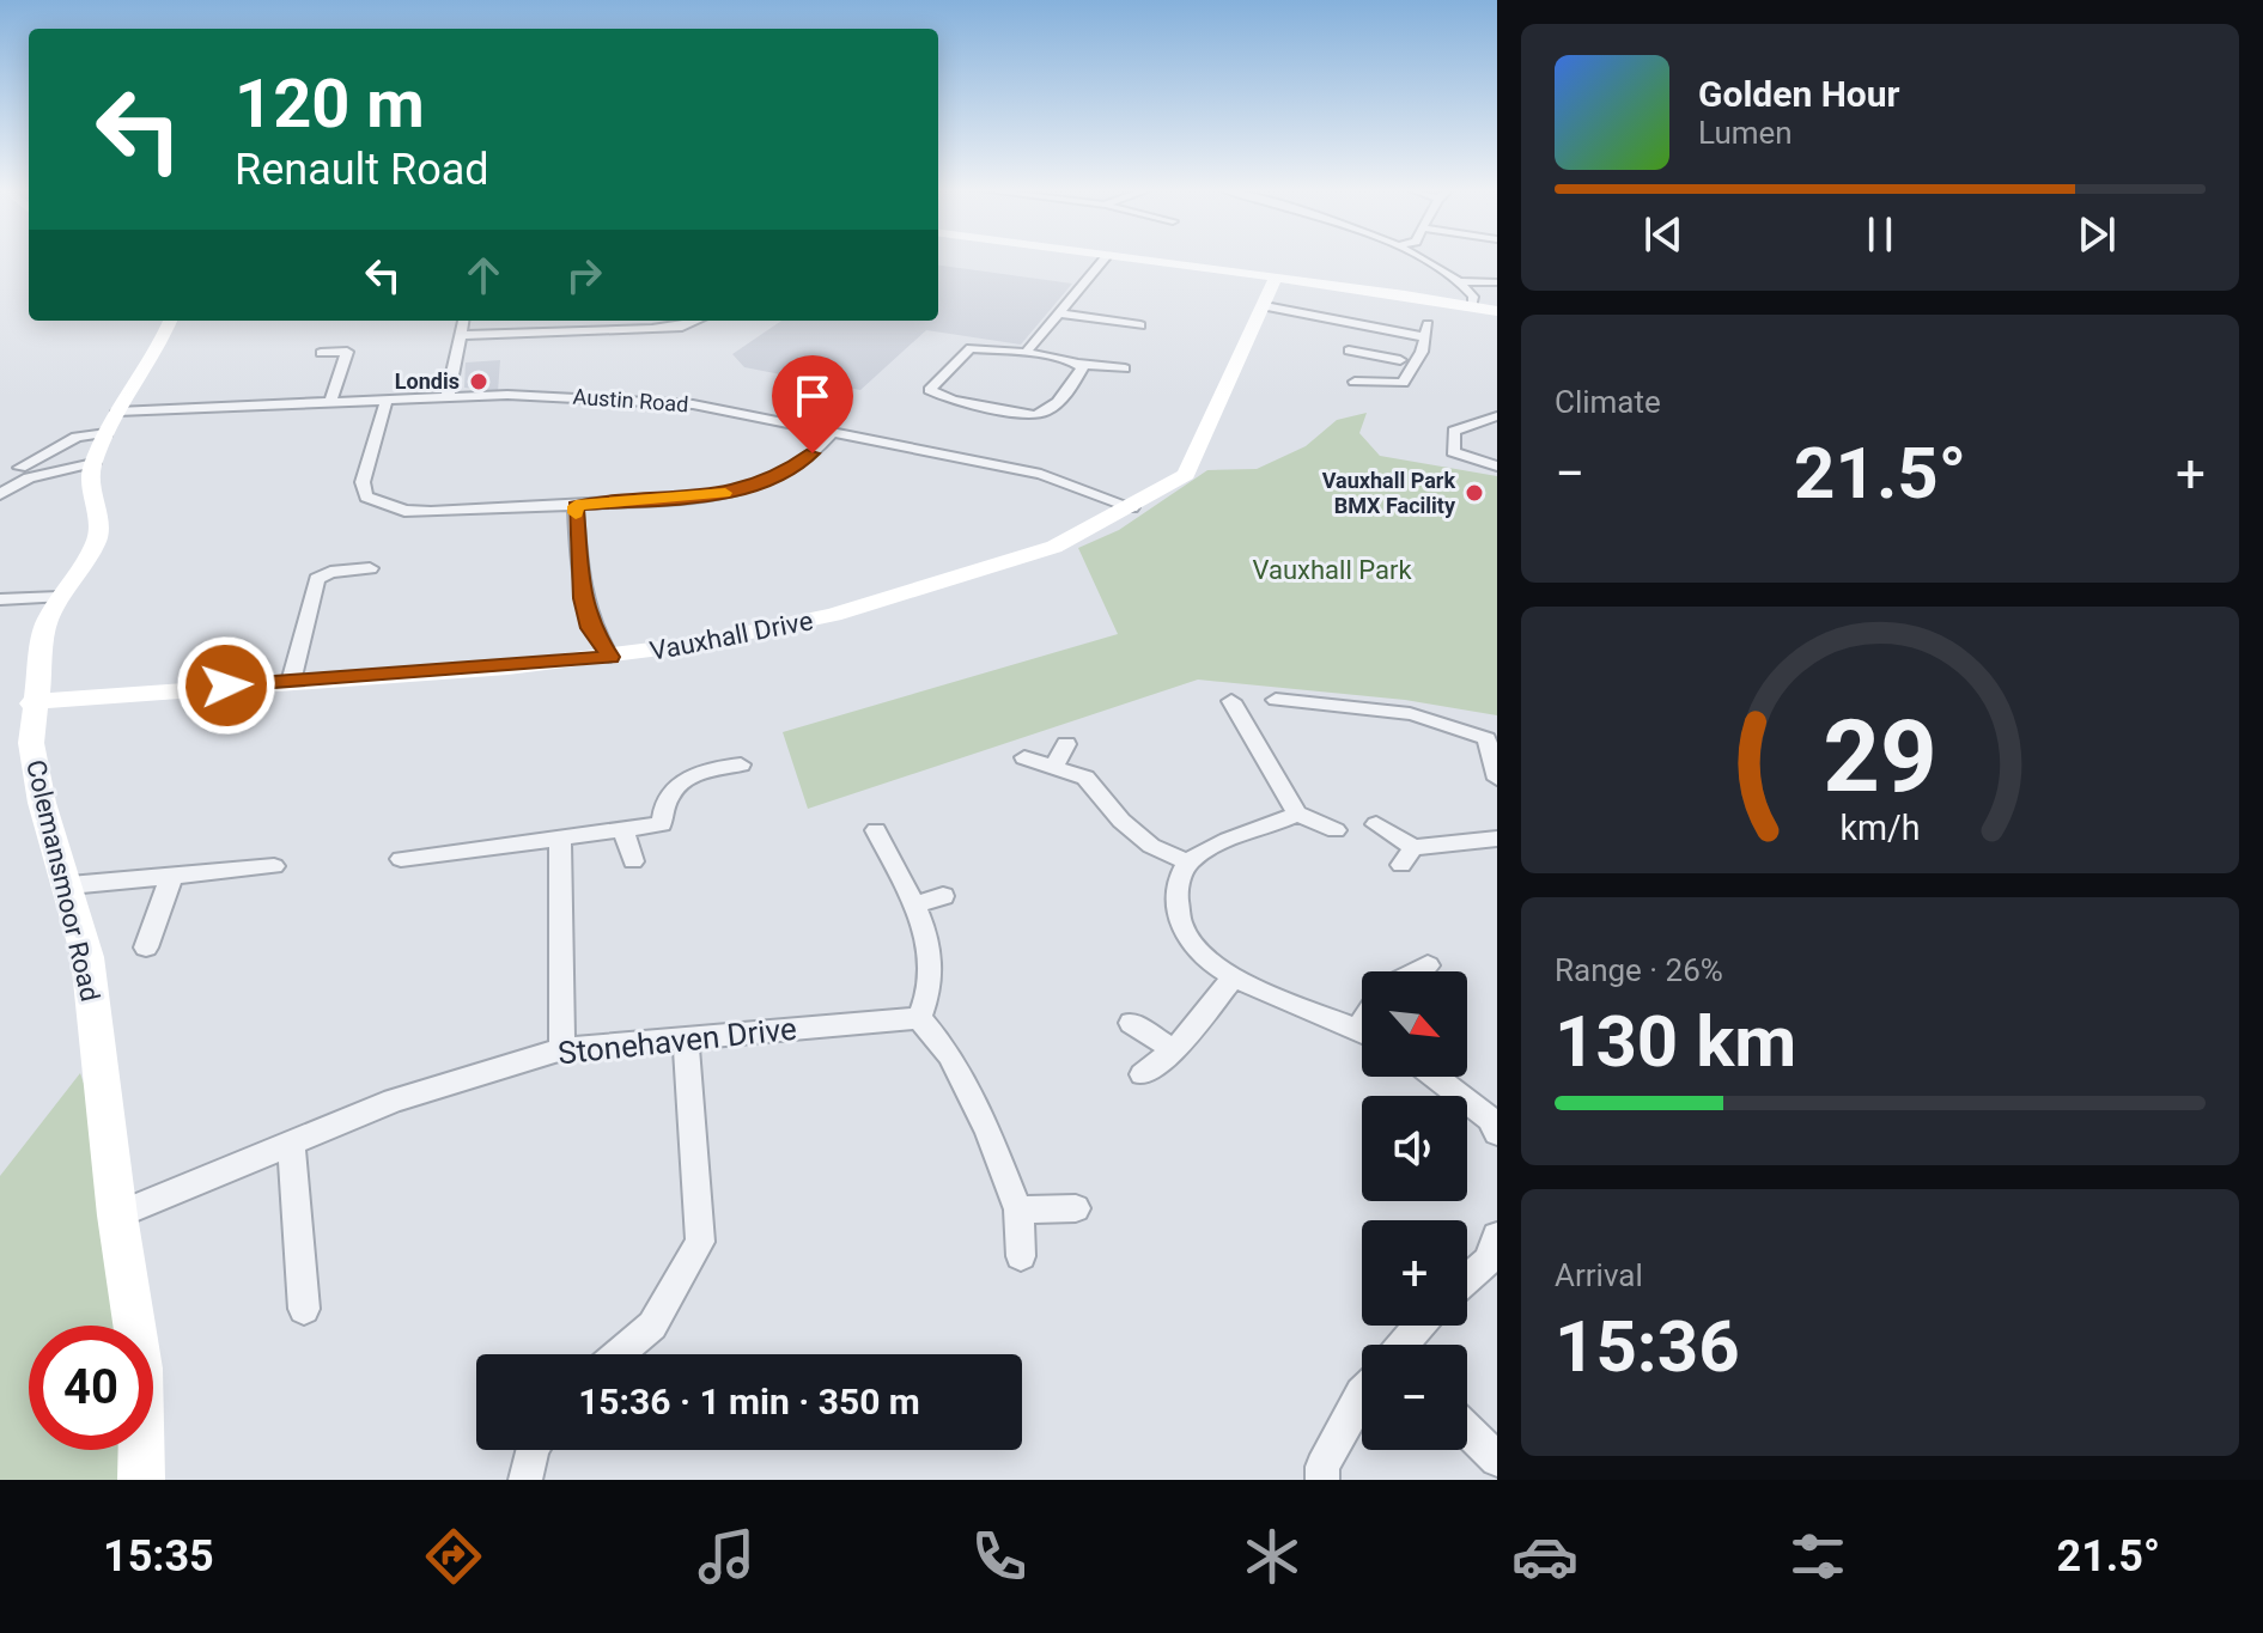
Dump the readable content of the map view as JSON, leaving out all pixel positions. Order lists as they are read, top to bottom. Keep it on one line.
{"streets":{"street":["Austin Road","Vauxhall Drive","Colemansmoor Road","Stonehaven Drive"]},"crossings":[["Austin Road","Vauxhall Drive"],["Austin Road","Colemansmoor Road"],["Vauxhall Drive","Colemansmoor Road"],["Colemansmoor Road","Stonehaven Drive"]],"parks":["Vauxhall Park"],"places":["Londis","Vauxhall Park BMX Facility"],"north":"bottom right","page":{"turn":["120 m","Renault Road"],"song":["Golden Hour","Lumen"],"tile":["Climate",["Range · 26%","130 km"],["Arrival","15:36"]],"heat":["−","21.5°","+"],"map_buttons":["+","−"],"limit":"40","trip":"15:36 · 1 min · 350 m","tabs":["15:35","21.5°"],"gauge":["29","km/h"]}}
